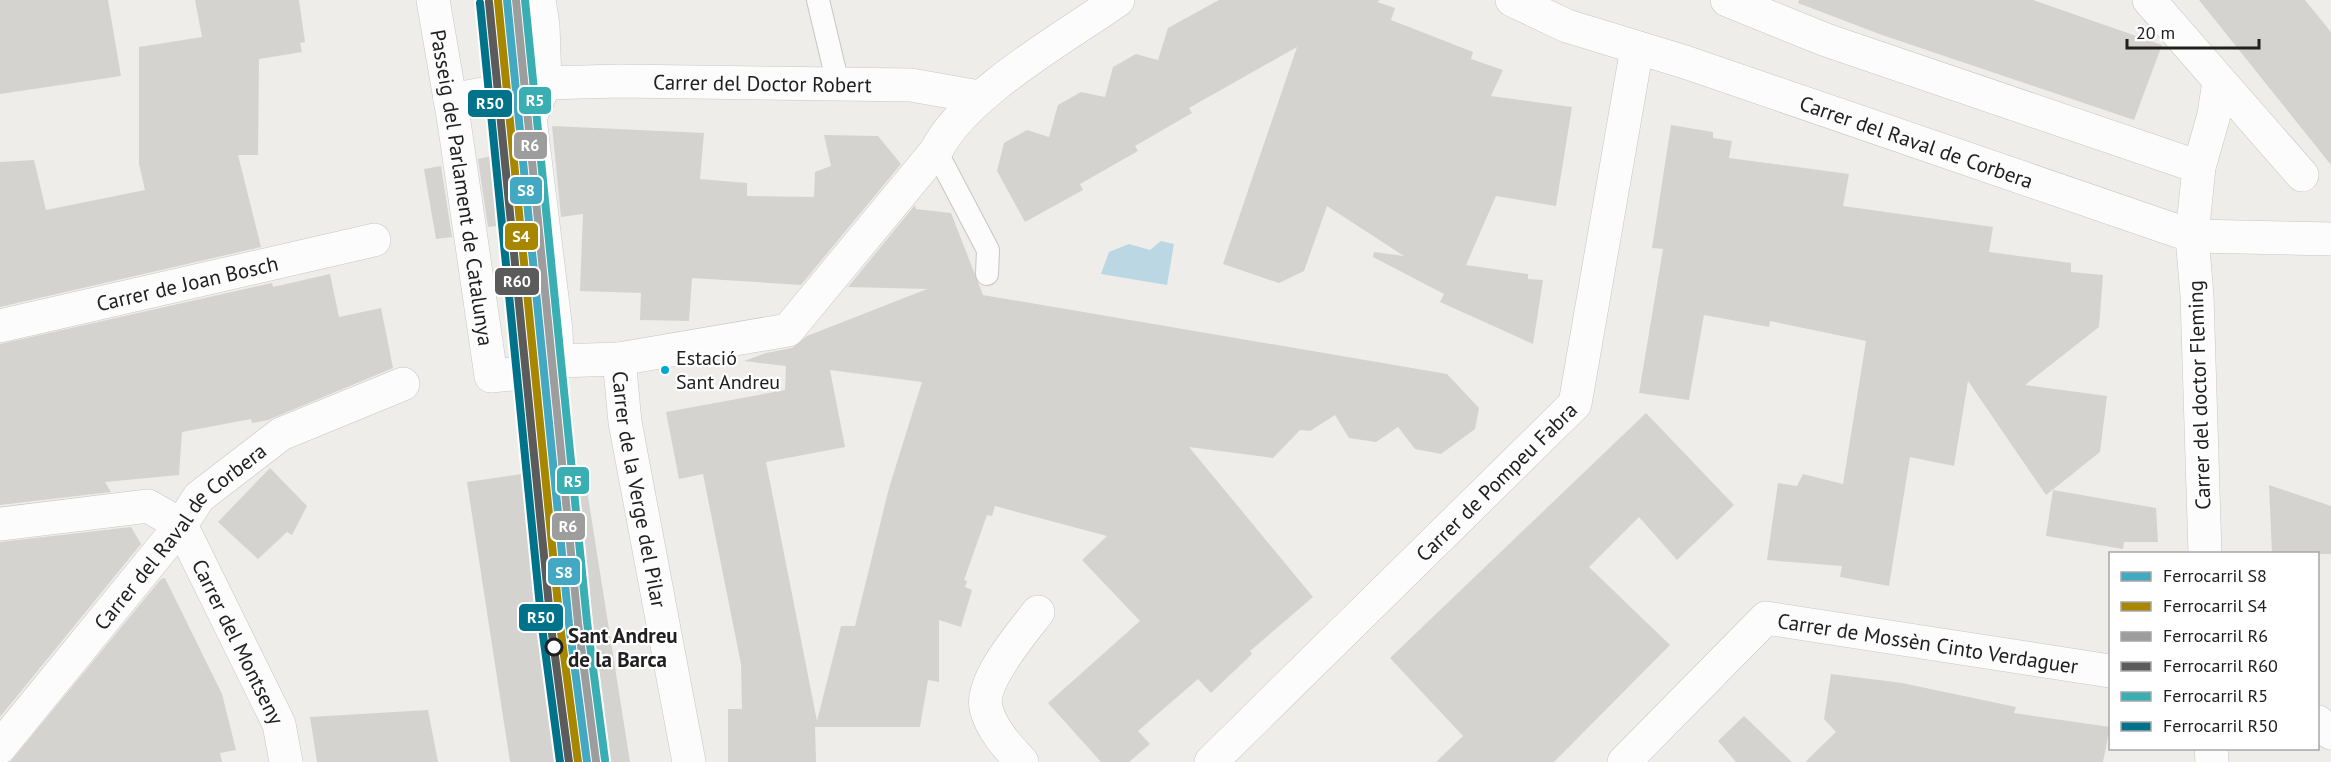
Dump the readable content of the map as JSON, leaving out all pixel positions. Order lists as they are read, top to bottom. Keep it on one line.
{"streets":{"street":["Carrer del Doctor Robert","Carrer del Raval de Corbera","Passeig del Parlament de Catalunya","Carrer de Joan Bosch","Carrer del doctor Fleming","Carrer de Pompeu Fabra","Carrer de la Verge del Pilar","Carrer del Montseny","Carrer de Mossèn Cinto Verdaguer"]},"crossings":[["Carrer del Raval de Corbera","Carrer del doctor Fleming"],["Carrer del Raval de Corbera","Carrer de Pompeu Fabra"],["Carrer del Raval de Corbera","Carrer del Montseny"]],"places":["Estació Sant Andreu","Sant Andreu de la Barca"],"lines":["rail line S8","rail line R6","rail line R5","rail line S4","rail line R60","rail line R50"],"legend":["Ferrocarril S8","Ferrocarril S4","Ferrocarril R6","Ferrocarril R60","Ferrocarril R5","Ferrocarril R50"],"scale_bar":"20 m"}
